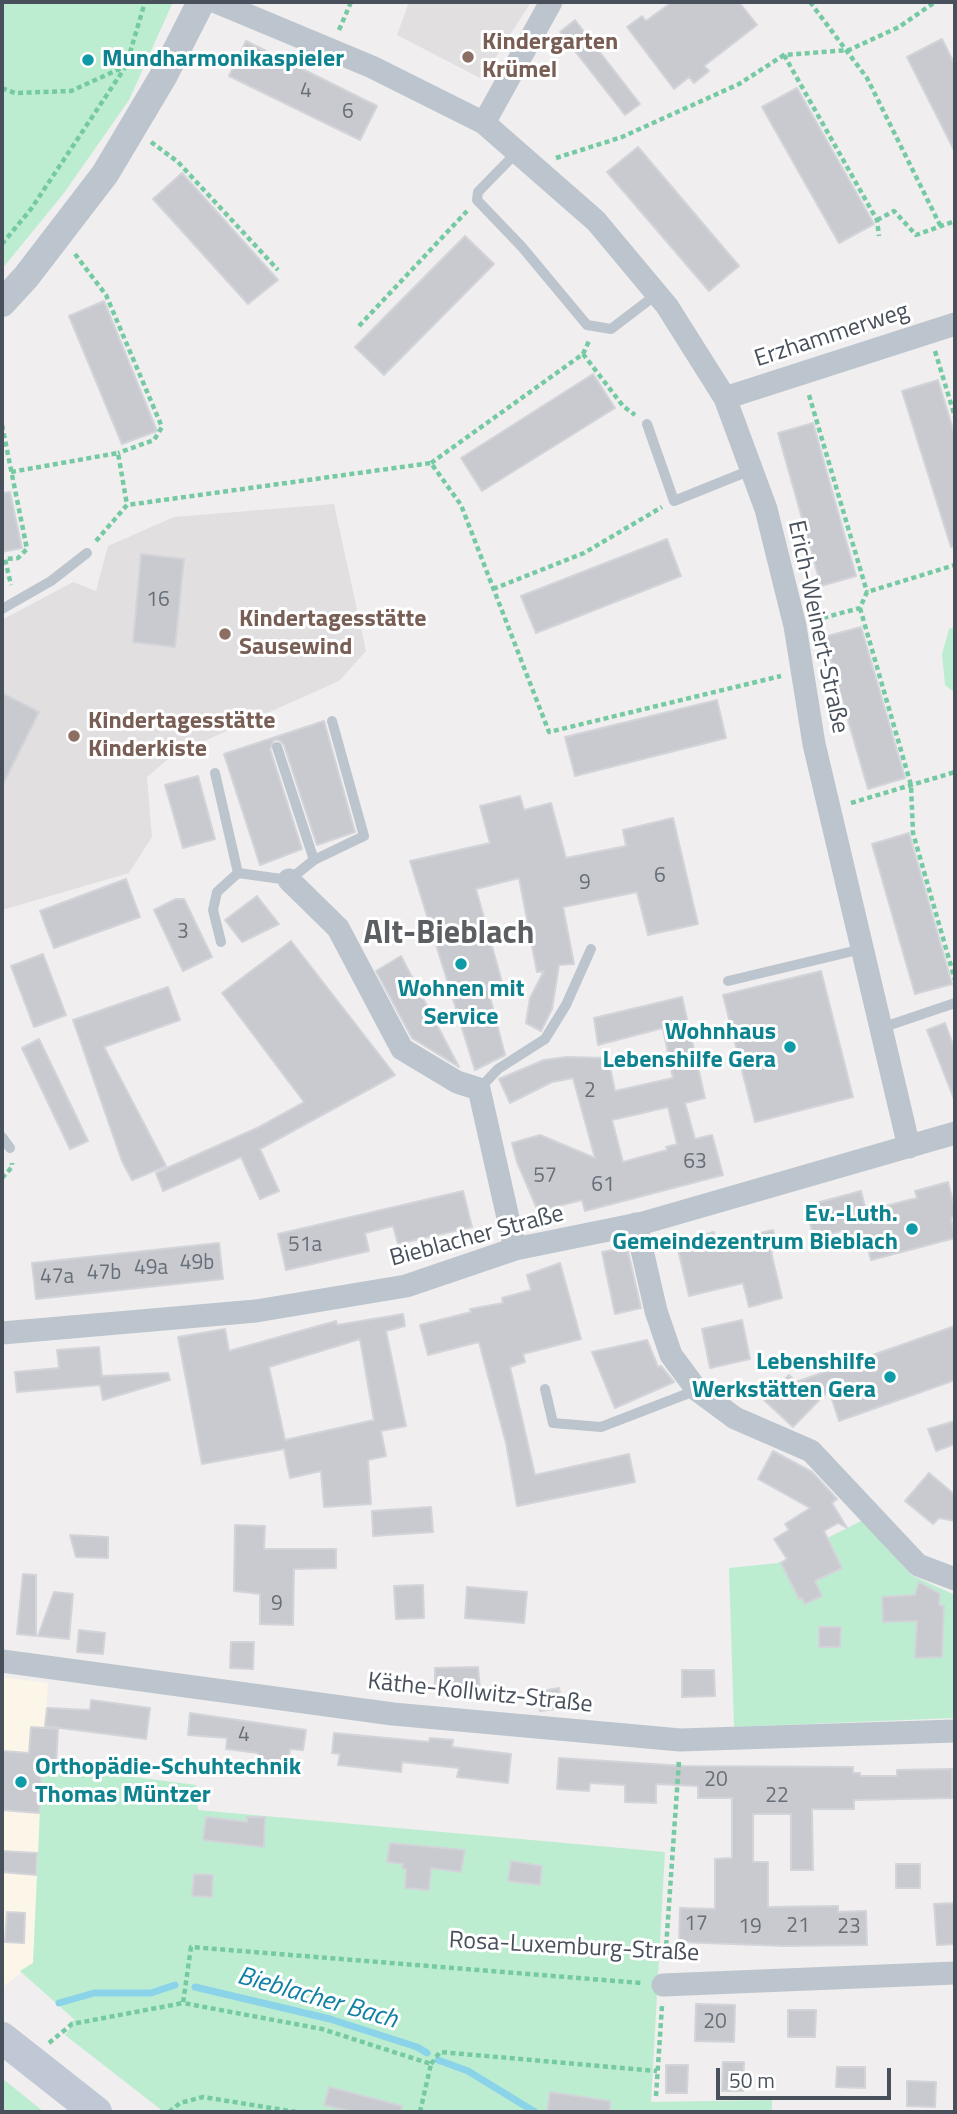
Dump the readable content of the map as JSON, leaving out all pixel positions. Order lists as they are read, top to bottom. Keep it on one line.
{"streets":{"street":["Erzhammerweg","Erich-Weinert-Straße","Bieblacher Straße","Käthe-Kollwitz-Straße","Rosa-Luxemburg-Straße"]},"crossings":[["Erzhammerweg","Erich-Weinert-Straße"],["Erich-Weinert-Straße","Bieblacher Straße"]],"districts":["Alt-Bieblach"],"water":["Bieblacher Bach"],"places":["Kindergarten Krümel","Mundharmonikaspieler","Kindertagesstätte Sausewind","Kindertagesstätte Kinderkiste","Wohnen mit Service","Wohnhaus Lebenshilfe Gera","Ev.-Luth. Gemeindezentrum Bieblach","Lebenshilfe Werkstätten Gera","Orthopädie-Schuhtechnik Thomas Müntzer"],"house_numbers":["4","6","16","6","9","3","2","63","57","61","51a","49b","49a","47b","47a","9","4","20","22","17","21","19","23","20"],"scale_bar":"50 m"}
